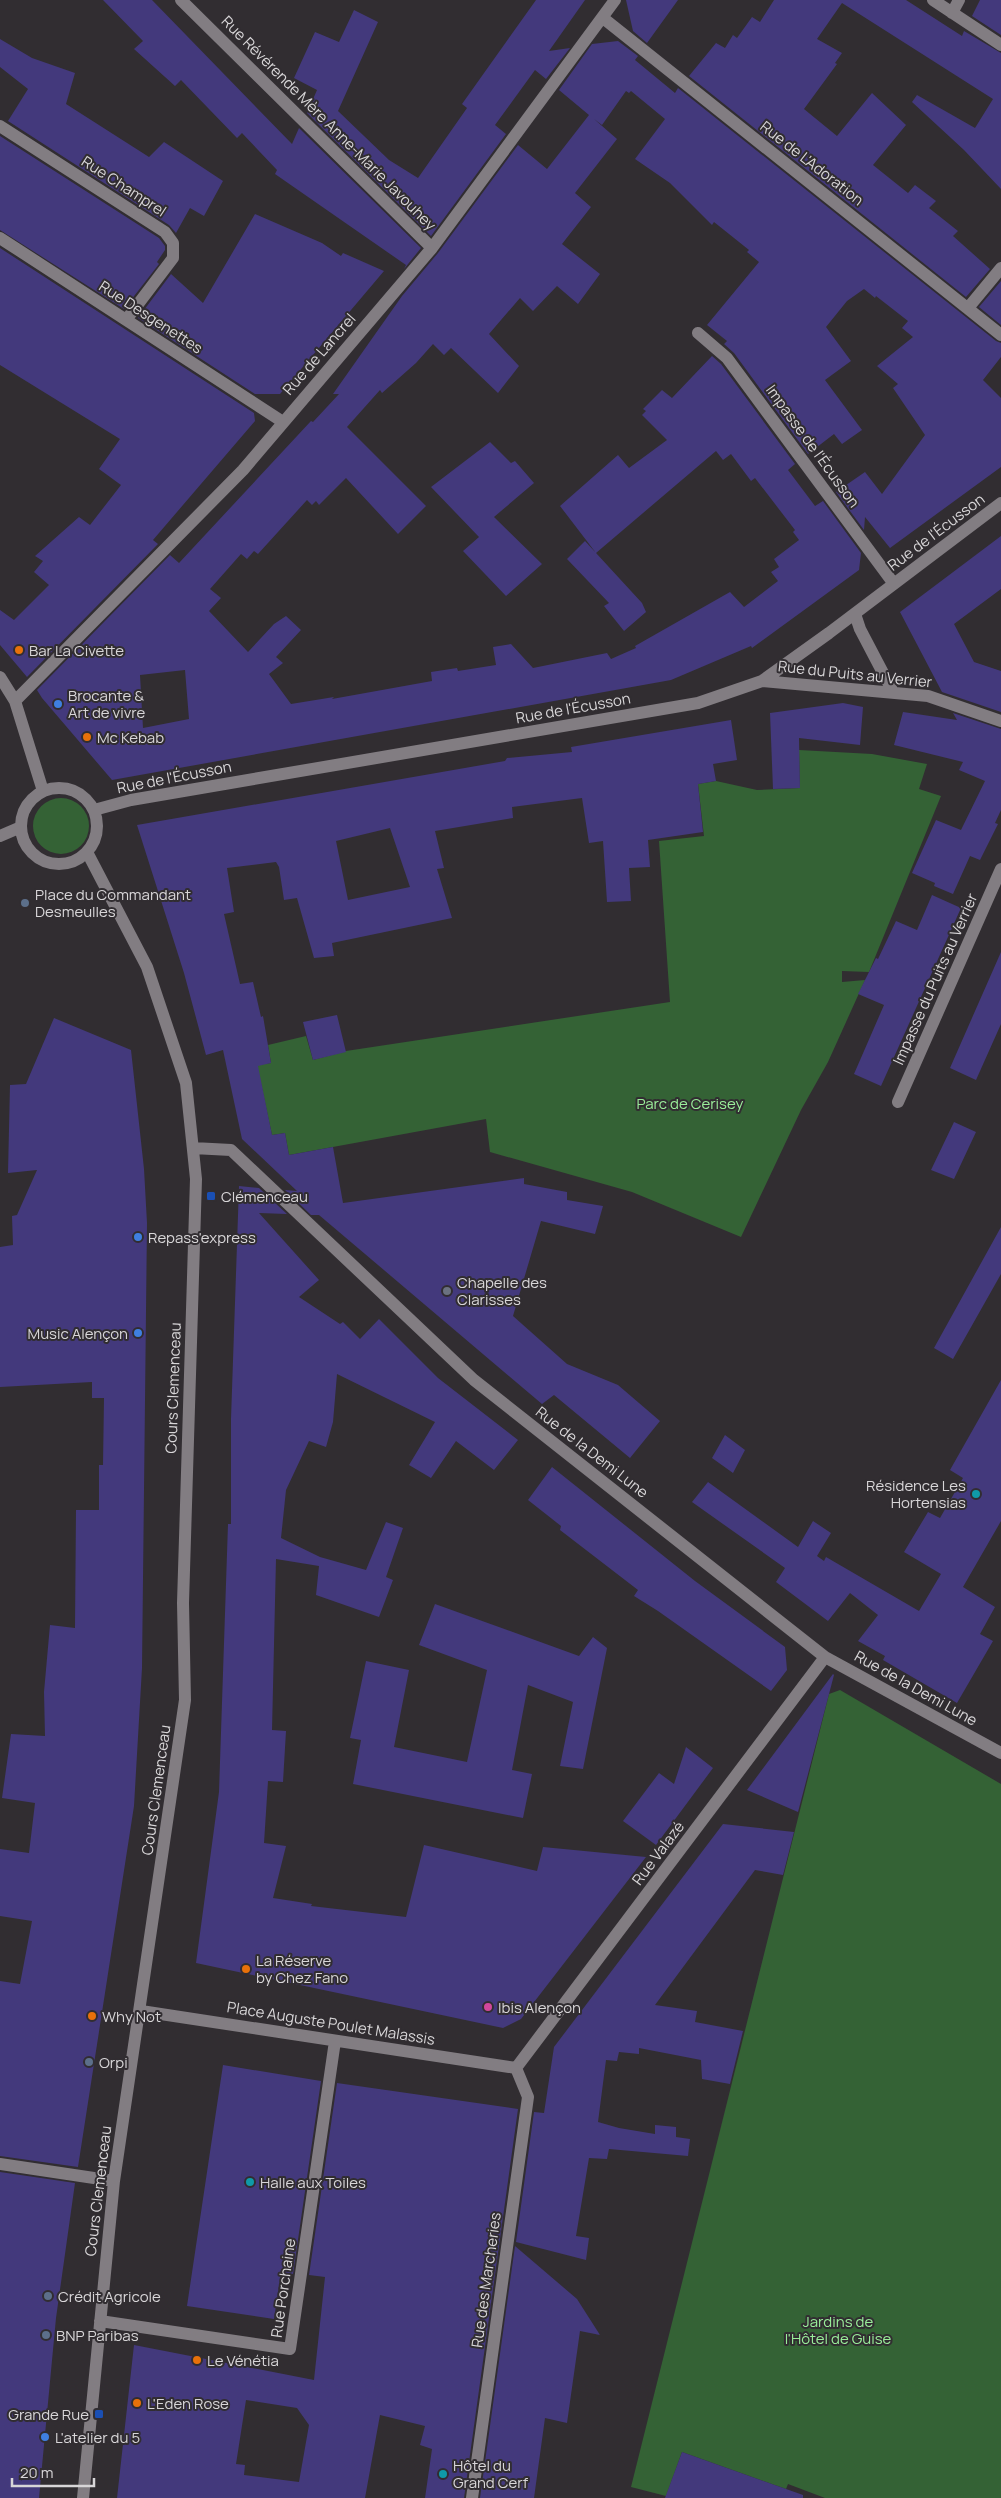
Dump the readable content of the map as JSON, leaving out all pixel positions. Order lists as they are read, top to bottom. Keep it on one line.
{"streets":{"street":["Rue Révérende Mère Anne-Marie Javouhey","Rue de L'Adoration","Rue Champrel","Rue Desgenettes","Rue de Lancrel","Impasse de l'Écusson","Rue de l'Écusson","Rue du Puits au Verrier","Impasse du Puits au Verrier","Cours Clemenceau","Rue de la Demi Lune","Rue Valazé","Place Auguste Poulet Malassis","Rue des Marcheries","Rue Porchaine"]},"crossings":[["Rue Révérende Mère Anne-Marie Javouhey","Rue de Lancrel"],["Rue de L'Adoration","Rue de Lancrel"],["Rue Champrel","Rue Desgenettes"],["Rue Desgenettes","Rue de Lancrel"],["Impasse de l'Écusson","Rue de l'Écusson"],["Rue de l'Écusson","Rue du Puits au Verrier"],["Rue de l'Écusson","Cours Clemenceau"],["Cours Clemenceau","Rue de la Demi Lune"],["Cours Clemenceau","Place Auguste Poulet Malassis"],["Cours Clemenceau","Rue Porchaine"],["Rue de la Demi Lune","Rue Valazé"],["Rue Valazé","Place Auguste Poulet Malassis"],["Rue Valazé","Rue des Marcheries"],["Place Auguste Poulet Malassis","Rue des Marcheries"],["Place Auguste Poulet Malassis","Rue Porchaine"]],"parks":["Parc de Cerisey","Jardins de l'Hôtel de Guise"],"places":{"other":["Bar La Civette","Brocante & Art de vivre","Mc Kebab","Place du Commandant Desmeulles","Repass'express","Chapelle des Clarisses","Music Alençon","Résidence Les Hortensias","La Réserve by Chez Fano","Ibis Alençon","Why Not","Orpi","Halle aux Toiles","Crédit Agricole","BNP Paribas","Le Vénétia","L'Eden Rose","L'atelier du 5","Hôtel du Grand Cerf"],"transit":["Clémenceau","Grande Rue"]},"scale_bar":"20 m"}
